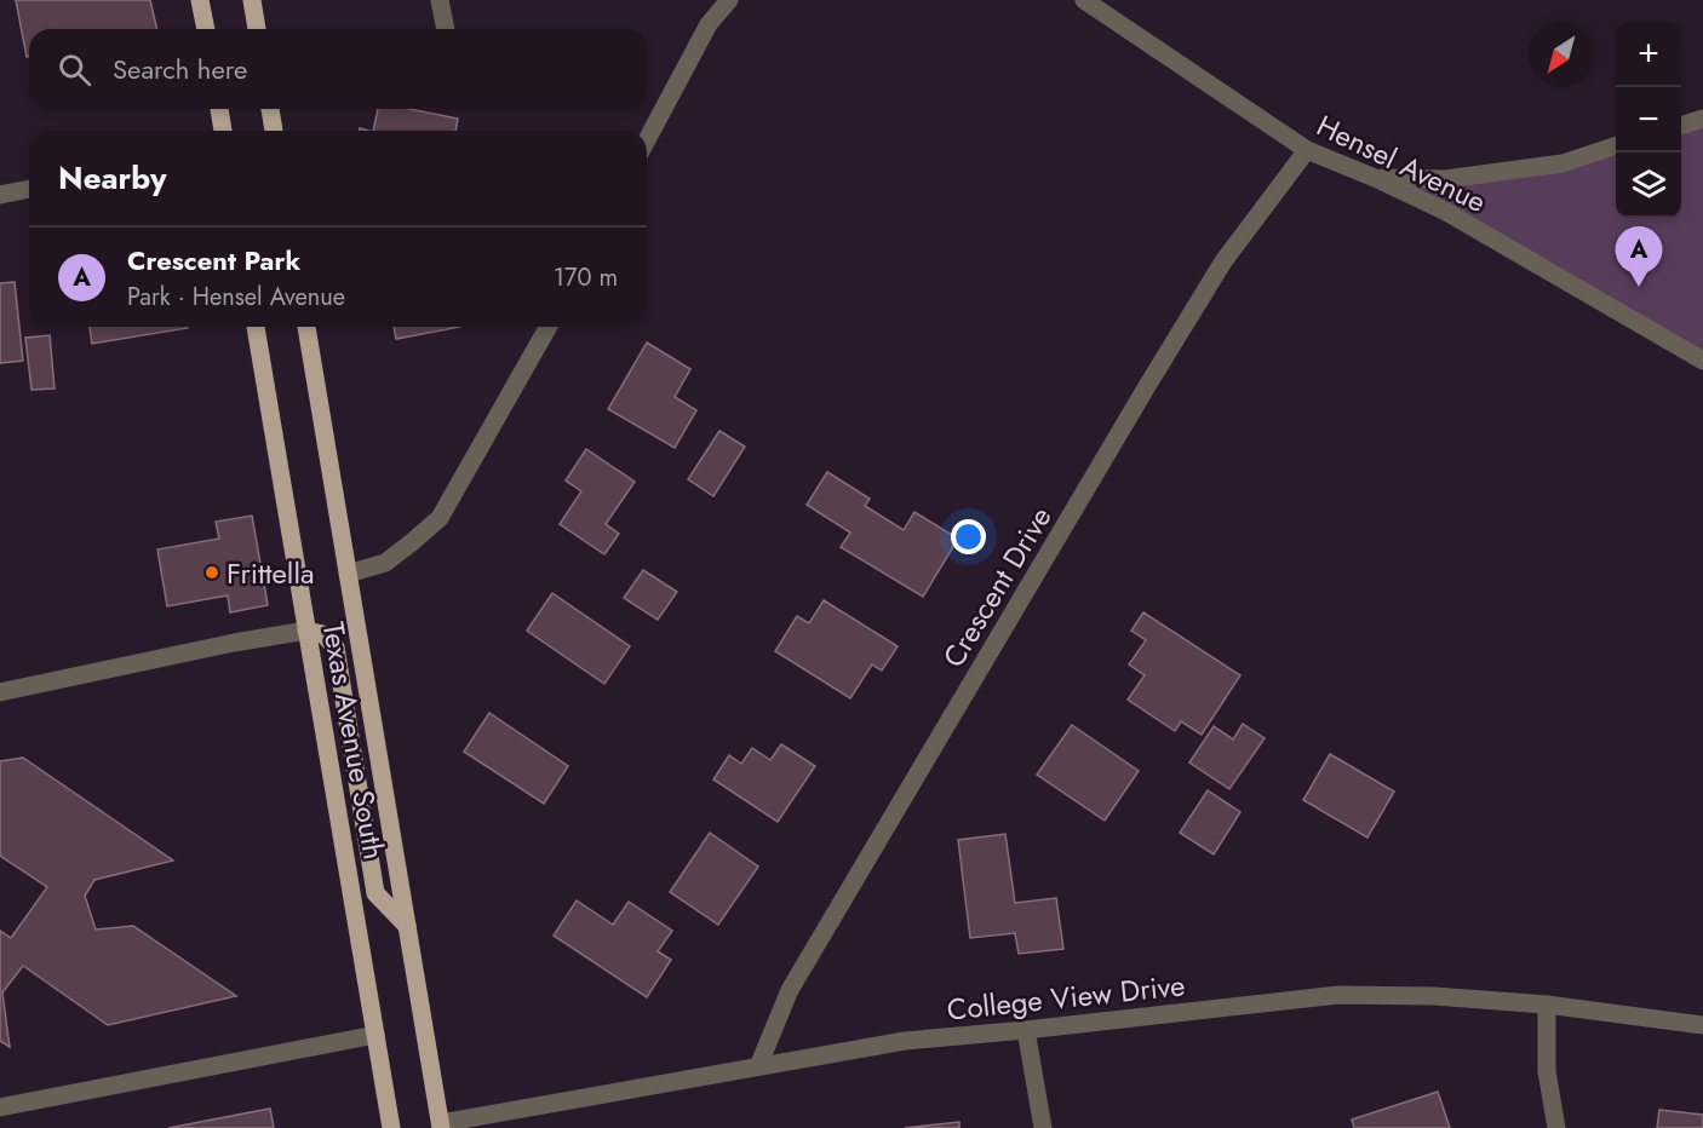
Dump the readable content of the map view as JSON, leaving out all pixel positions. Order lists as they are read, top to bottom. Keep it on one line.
{"streets":{"main road":["Texas Avenue South"],"street":["Hensel Avenue","Crescent Drive","College View Drive"]},"crossings":[["Hensel Avenue","Crescent Drive"],["Crescent Drive","College View Drive"],["Texas Avenue South","College View Drive"]],"places":["Frittella"],"north":"bottom left","page":{"map_buttons":["+","−"],"search":"Search here","heading":"Nearby","list":[{"mark":"A","name":"Crescent Park","note":"Park · Hensel Avenue","value":"170 m"}],"pins":"A"}}
